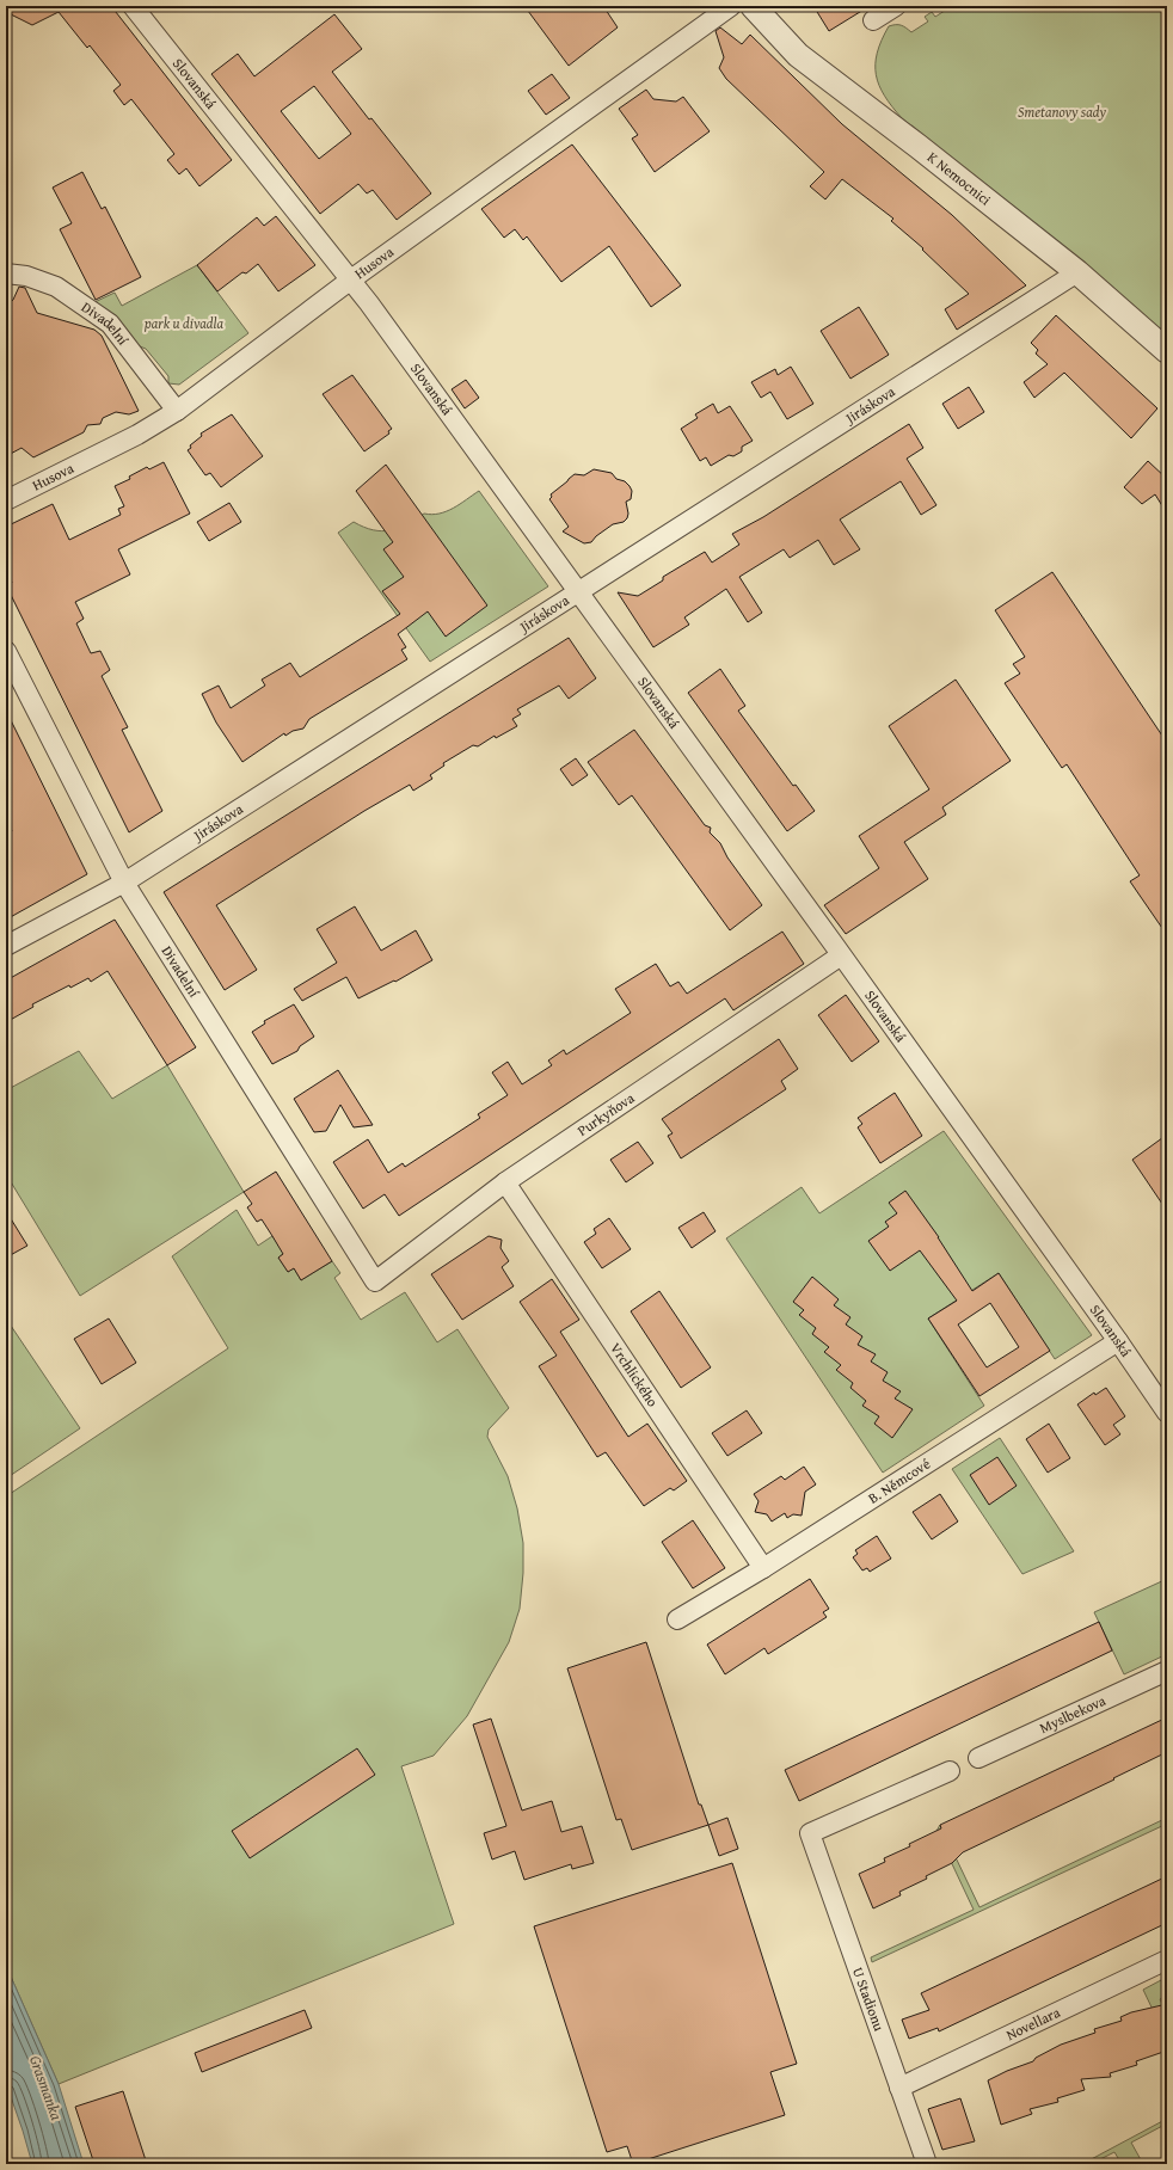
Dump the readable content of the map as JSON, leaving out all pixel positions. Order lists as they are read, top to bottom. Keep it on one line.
{"streets":{"street":["Slovanská","K Nemocnici","Husova","Divadelní","Jiráskova","Purkyňova","Vrchlického","B. Němcové","Myslbekova","U Stadionu","Novellara"]},"crossings":[["Slovanská","Husova"],["Slovanská","Jiráskova"],["Slovanská","Purkyňova"],["Slovanská","B. Němcové"],["K Nemocnici","Jiráskova"],["Husova","Divadelní"],["Divadelní","Jiráskova"],["Divadelní","Purkyňova"],["Purkyňova","Vrchlického"],["Vrchlického","B. Němcové"],["U Stadionu","Novellara"]],"water":["Grasmanka"],"parks":["Smetanovy sady","park u divadla"]}
